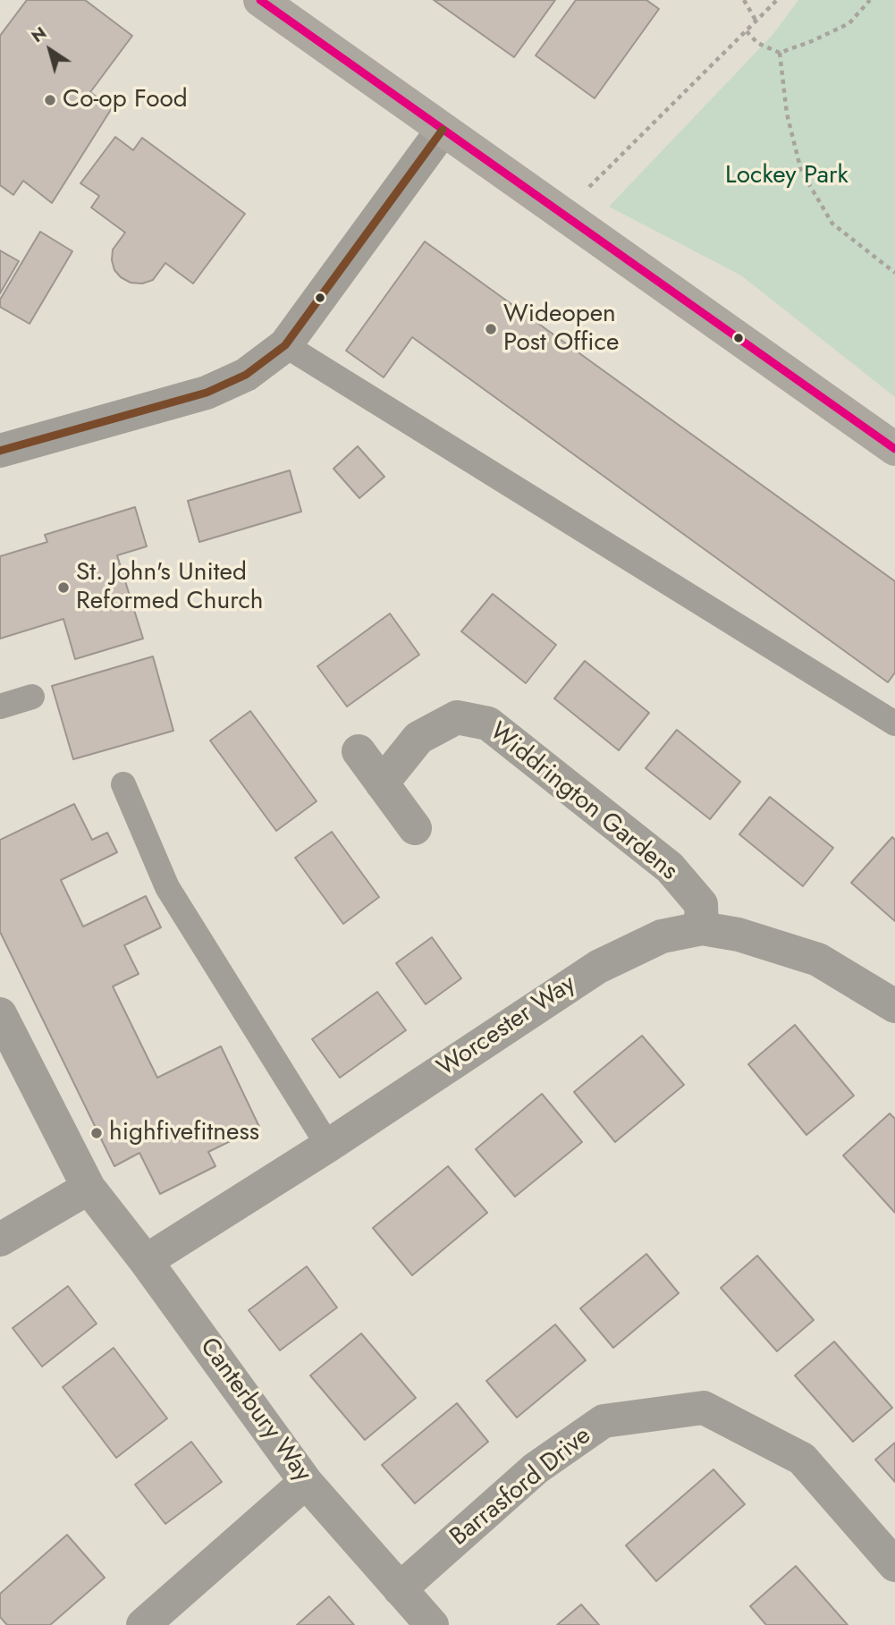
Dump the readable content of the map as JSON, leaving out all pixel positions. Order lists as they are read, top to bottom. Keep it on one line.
{"streets":{"street":["Widdrington Gardens","Worcester Way","Canterbury Way","Barrasford Drive"]},"crossings":[["Widdrington Gardens","Worcester Way"],["Worcester Way","Canterbury Way"],["Canterbury Way","Barrasford Drive"]],"parks":["Lockey Park"],"places":["Co-op Food","Wideopen Post Office","St. John's United Reformed Church","highfivefitness"],"north":"top left"}
